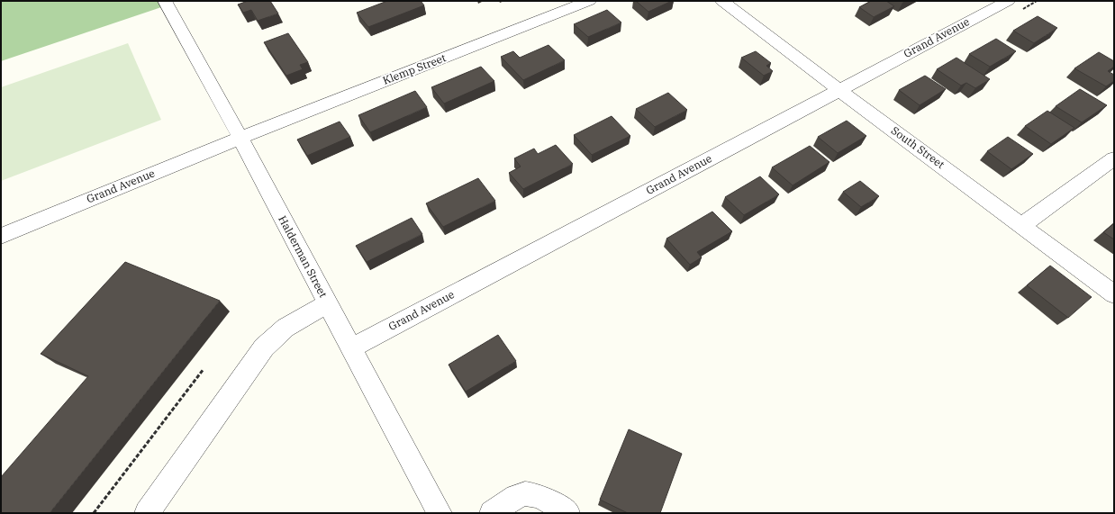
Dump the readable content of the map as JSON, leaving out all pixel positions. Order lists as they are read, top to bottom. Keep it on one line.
{"streets":{"street":["Grand Avenue","Klemp Street","South Street","Halderman Street"]},"crossings":[["Grand Avenue","Klemp Street"],["Grand Avenue","South Street"],["Grand Avenue","Halderman Street"],["Klemp Street","Halderman Street"]]}
